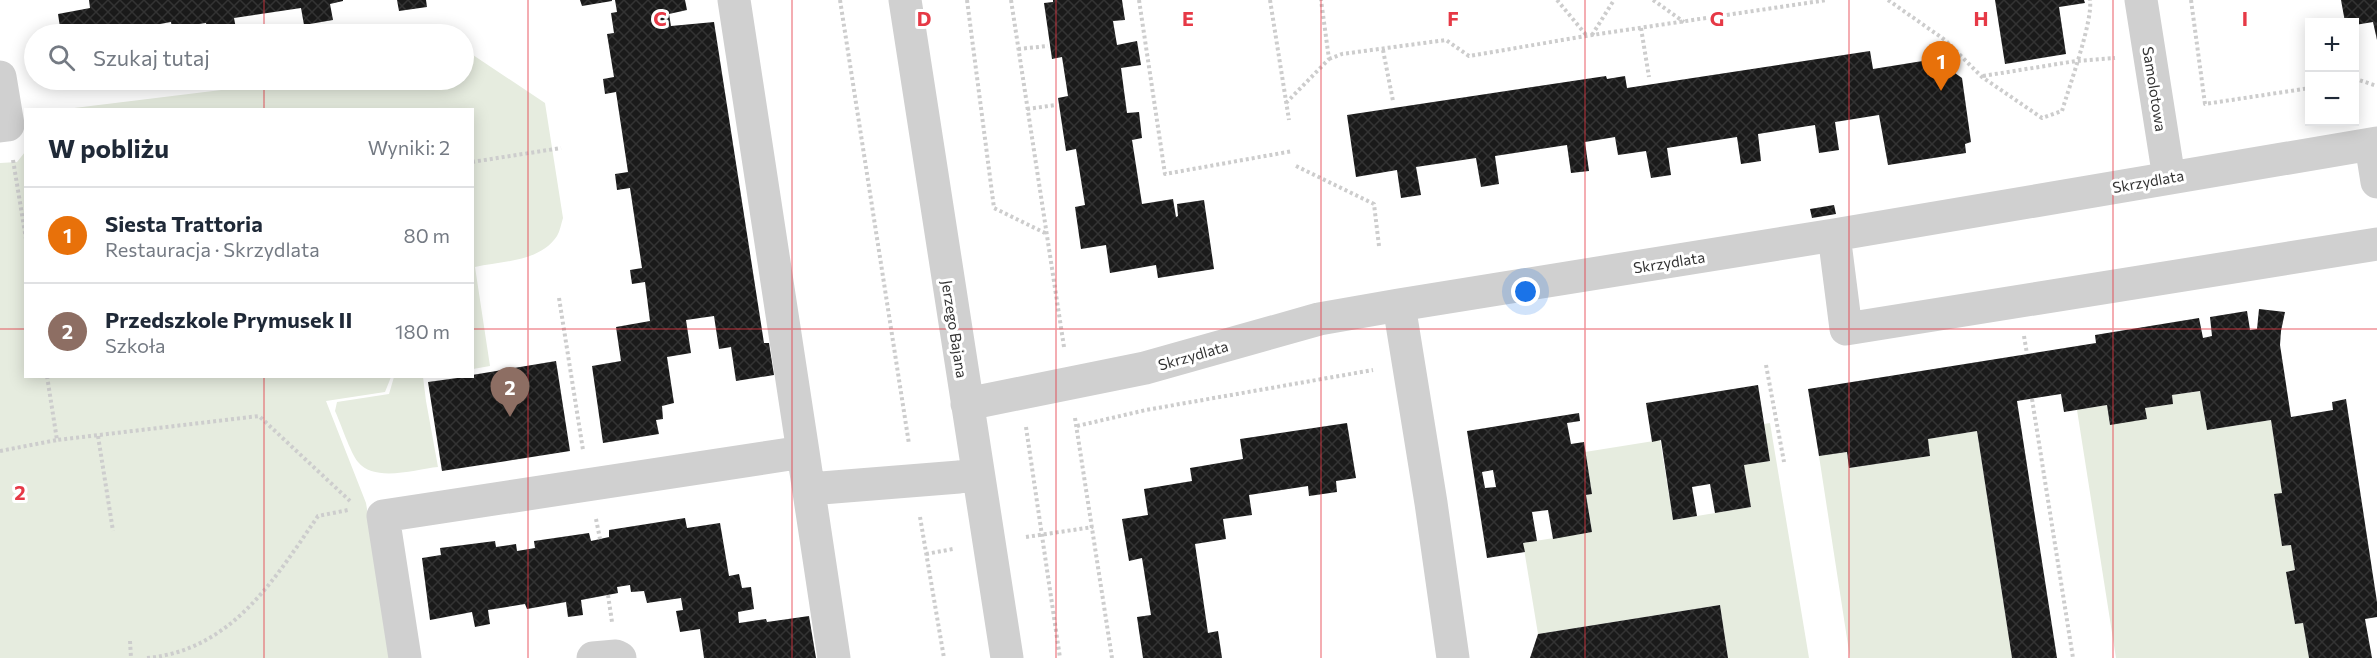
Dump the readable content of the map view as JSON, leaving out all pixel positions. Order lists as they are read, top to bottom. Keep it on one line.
{"streets":{"street":["Samolotowa","Skrzydlata","Jerzego Bajana"]},"crossings":[["Samolotowa","Skrzydlata"],["Skrzydlata","Jerzego Bajana"]],"page":{"map_buttons":["+","−"],"search":"Szukaj tutaj","pins":["1","2"],"heading":["W pobliżu","Wyniki: 2"],"list":[{"mark":"1","name":"Siesta Trattoria","note":"Restauracja · Skrzydlata","value":"80 m"},{"mark":"2","name":"Przedszkole Prymusek II","note":"Szkoła","value":"180 m"}]},"grid":{"columns":["C","D","E","F","G","H","I"],"rows":["2"]}}
